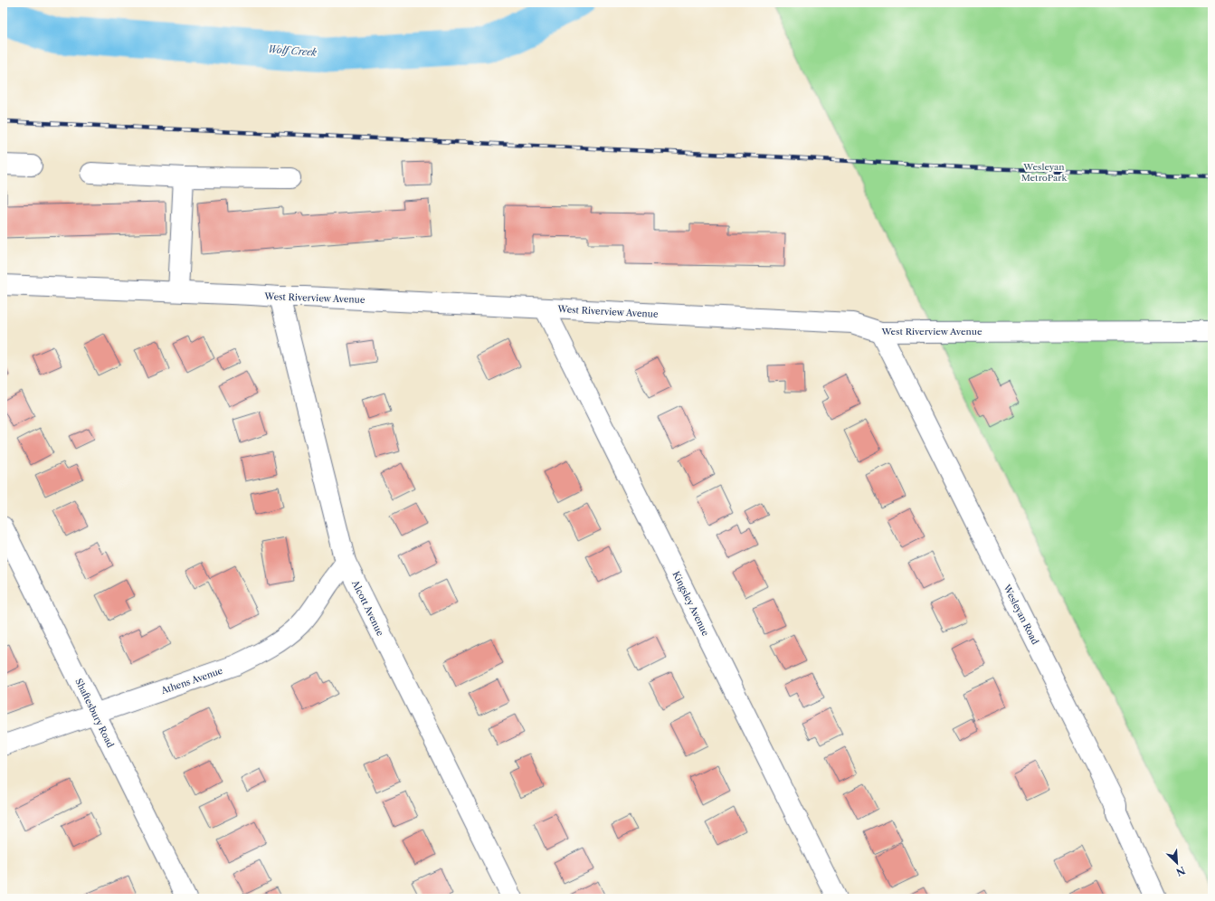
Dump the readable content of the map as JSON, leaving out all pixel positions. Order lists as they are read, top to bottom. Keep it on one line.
{"streets":{"street":["West Riverview Avenue","Kingsley Avenue","Alcott Avenue","Wesleyan Road","Athens Avenue","Shaftesbury Road"]},"crossings":[["West Riverview Avenue","Kingsley Avenue"],["West Riverview Avenue","Alcott Avenue"],["West Riverview Avenue","Wesleyan Road"],["Alcott Avenue","Athens Avenue"],["Athens Avenue","Shaftesbury Road"]],"water":["Wolf Creek"],"parks":["Wesleyan MetroPark"],"north":"bottom right"}
